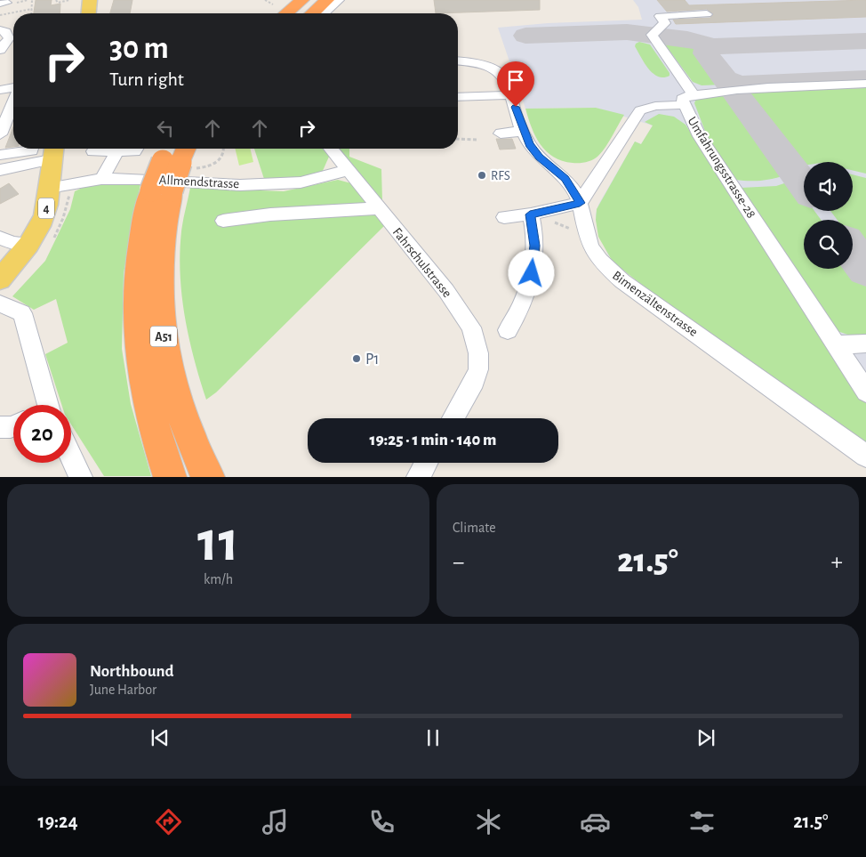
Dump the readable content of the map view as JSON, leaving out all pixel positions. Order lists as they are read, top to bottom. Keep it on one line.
{"streets":{"highway":["A51"],"main road":["4"],"street":["Umfahrungsstrasse-28","Allmendstrasse","Fahrschulstrasse","Bimenzältenstrasse"]},"crossings":[["Allmendstrasse","4"],["Allmendstrasse","Fahrschulstrasse"]],"places":["RFS","P1"],"page":{"turn":["30 m","Turn right"],"limit":"20","trip":"19:25 · 1 min · 140 m","tile":[["11","km/h"],"Climate"],"heat":["−","21.5°","+"],"song":["Northbound","June Harbor"],"tabs":["19:24","21.5°"]}}
